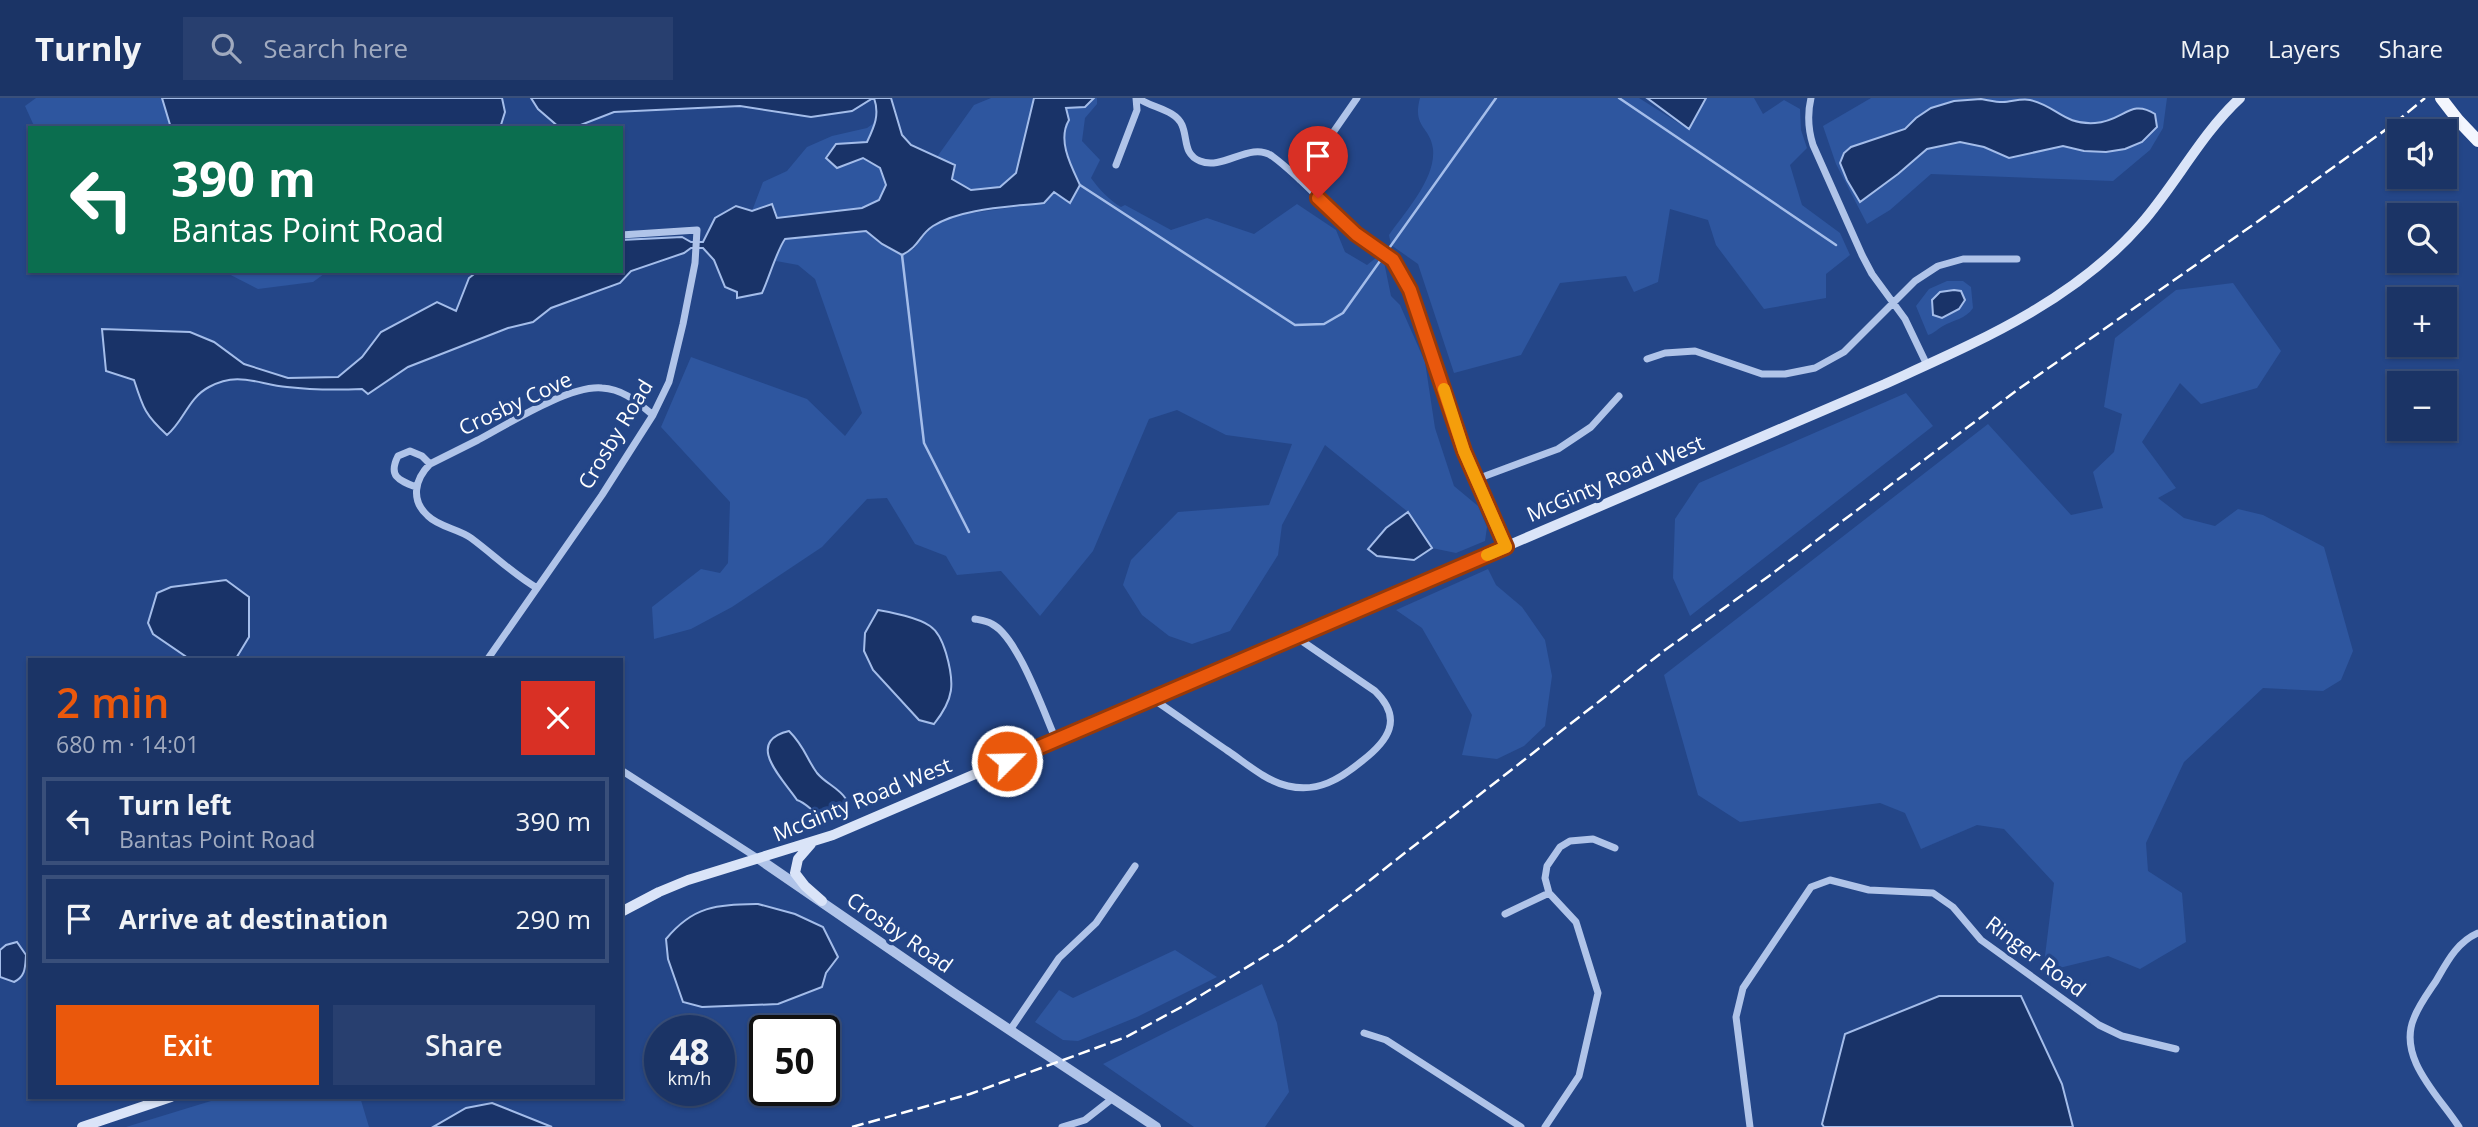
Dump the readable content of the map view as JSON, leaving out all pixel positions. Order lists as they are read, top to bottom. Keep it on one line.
{"streets":{"main road":["McGinty Road West"],"street":["Crosby Cove","Crosby Road","Ringer Road"]},"crossings":[["Crosby Cove","Crosby Road"],["Crosby Road","McGinty Road West"]],"page":{"header":"Turnly","search":"Search here","nav":["Map","Layers","Share"],"map_buttons":["+","−"],"turn":["390 m","Bantas Point Road"],"heading":["2 min","680 m · 14:01"],"list":[{"name":"Turn left","note":"Bantas Point Road","value":"390 m"},{"name":"Arrive at destination","value":"290 m"}],"buttons":["Exit","Share"],"speed":"48 km/h","limit":"50"}}
